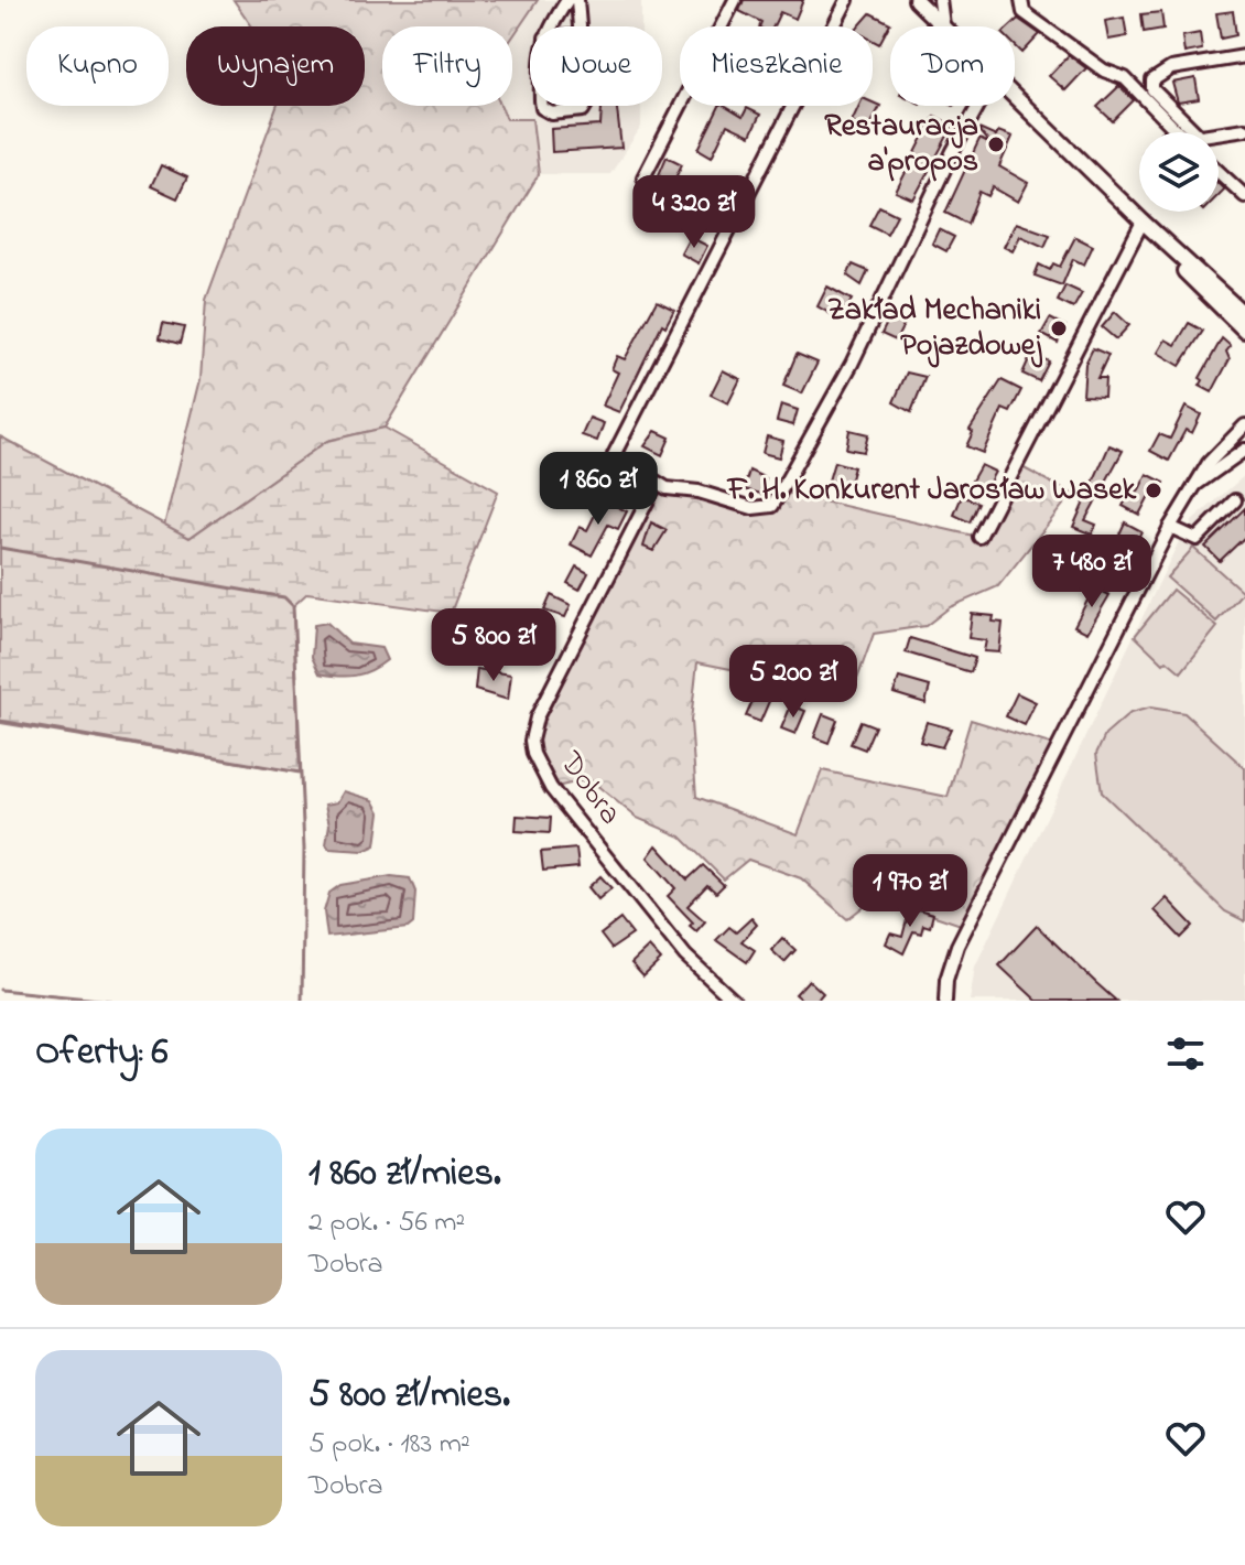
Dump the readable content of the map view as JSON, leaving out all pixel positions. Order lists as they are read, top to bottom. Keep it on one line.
{"streets":{"street":["Dobra"]},"places":["Restauracja a'propos","Zakład Mechaniki Pojazdowej","F. H. Konkurent Jarosław Wasek"],"page":{"chip":["Kupno","Wynajem","Filtry","Nowe","Mieszkanie","Dom"],"price":["4 320 zł","1 860 zł","7 480 zł","5 800 zł","5 200 zł","1 970 zł"],"heading":"Oferty: 6","list":[{"name":"1 860 zł/mies.","note":"2 pok. · 56 m² · Dobra"},{"name":"5 800 zł/mies.","note":"5 pok. · 183 m² · Dobra"}]}}
